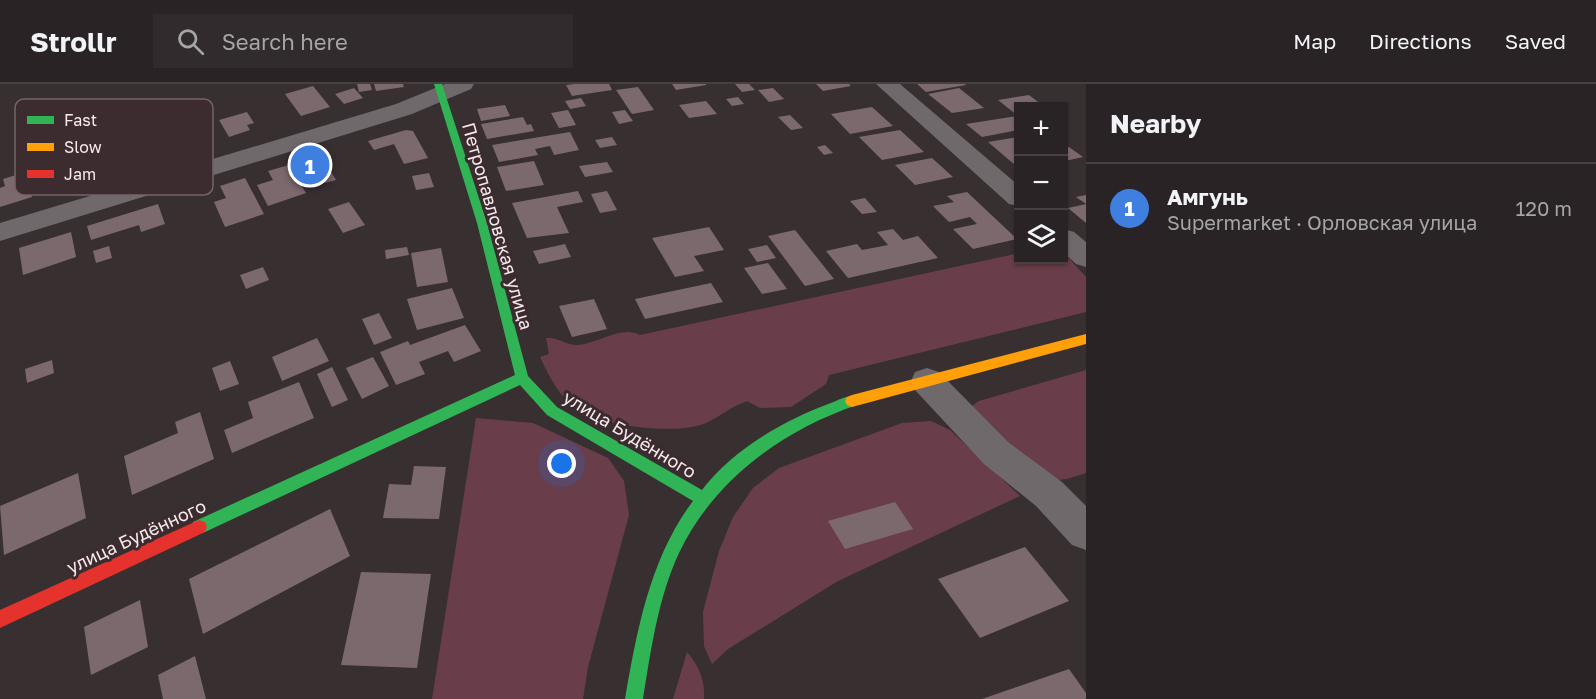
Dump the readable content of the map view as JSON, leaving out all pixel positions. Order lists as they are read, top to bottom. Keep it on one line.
{"streets":{"street":["Петропавловская улица","улица Будённого"]},"crossings":[["Петропавловская улица","улица Будённого"]],"legend":["Fast","Slow","Jam"],"page":{"header":"Strollr","search":"Search here","nav":["Map","Directions","Saved"],"heading":"Nearby","map_buttons":["+","−"],"pins":"1","list":[{"mark":"1","name":"Амгунь","note":"Supermarket · Орловская улица","value":"120 m"}]}}
